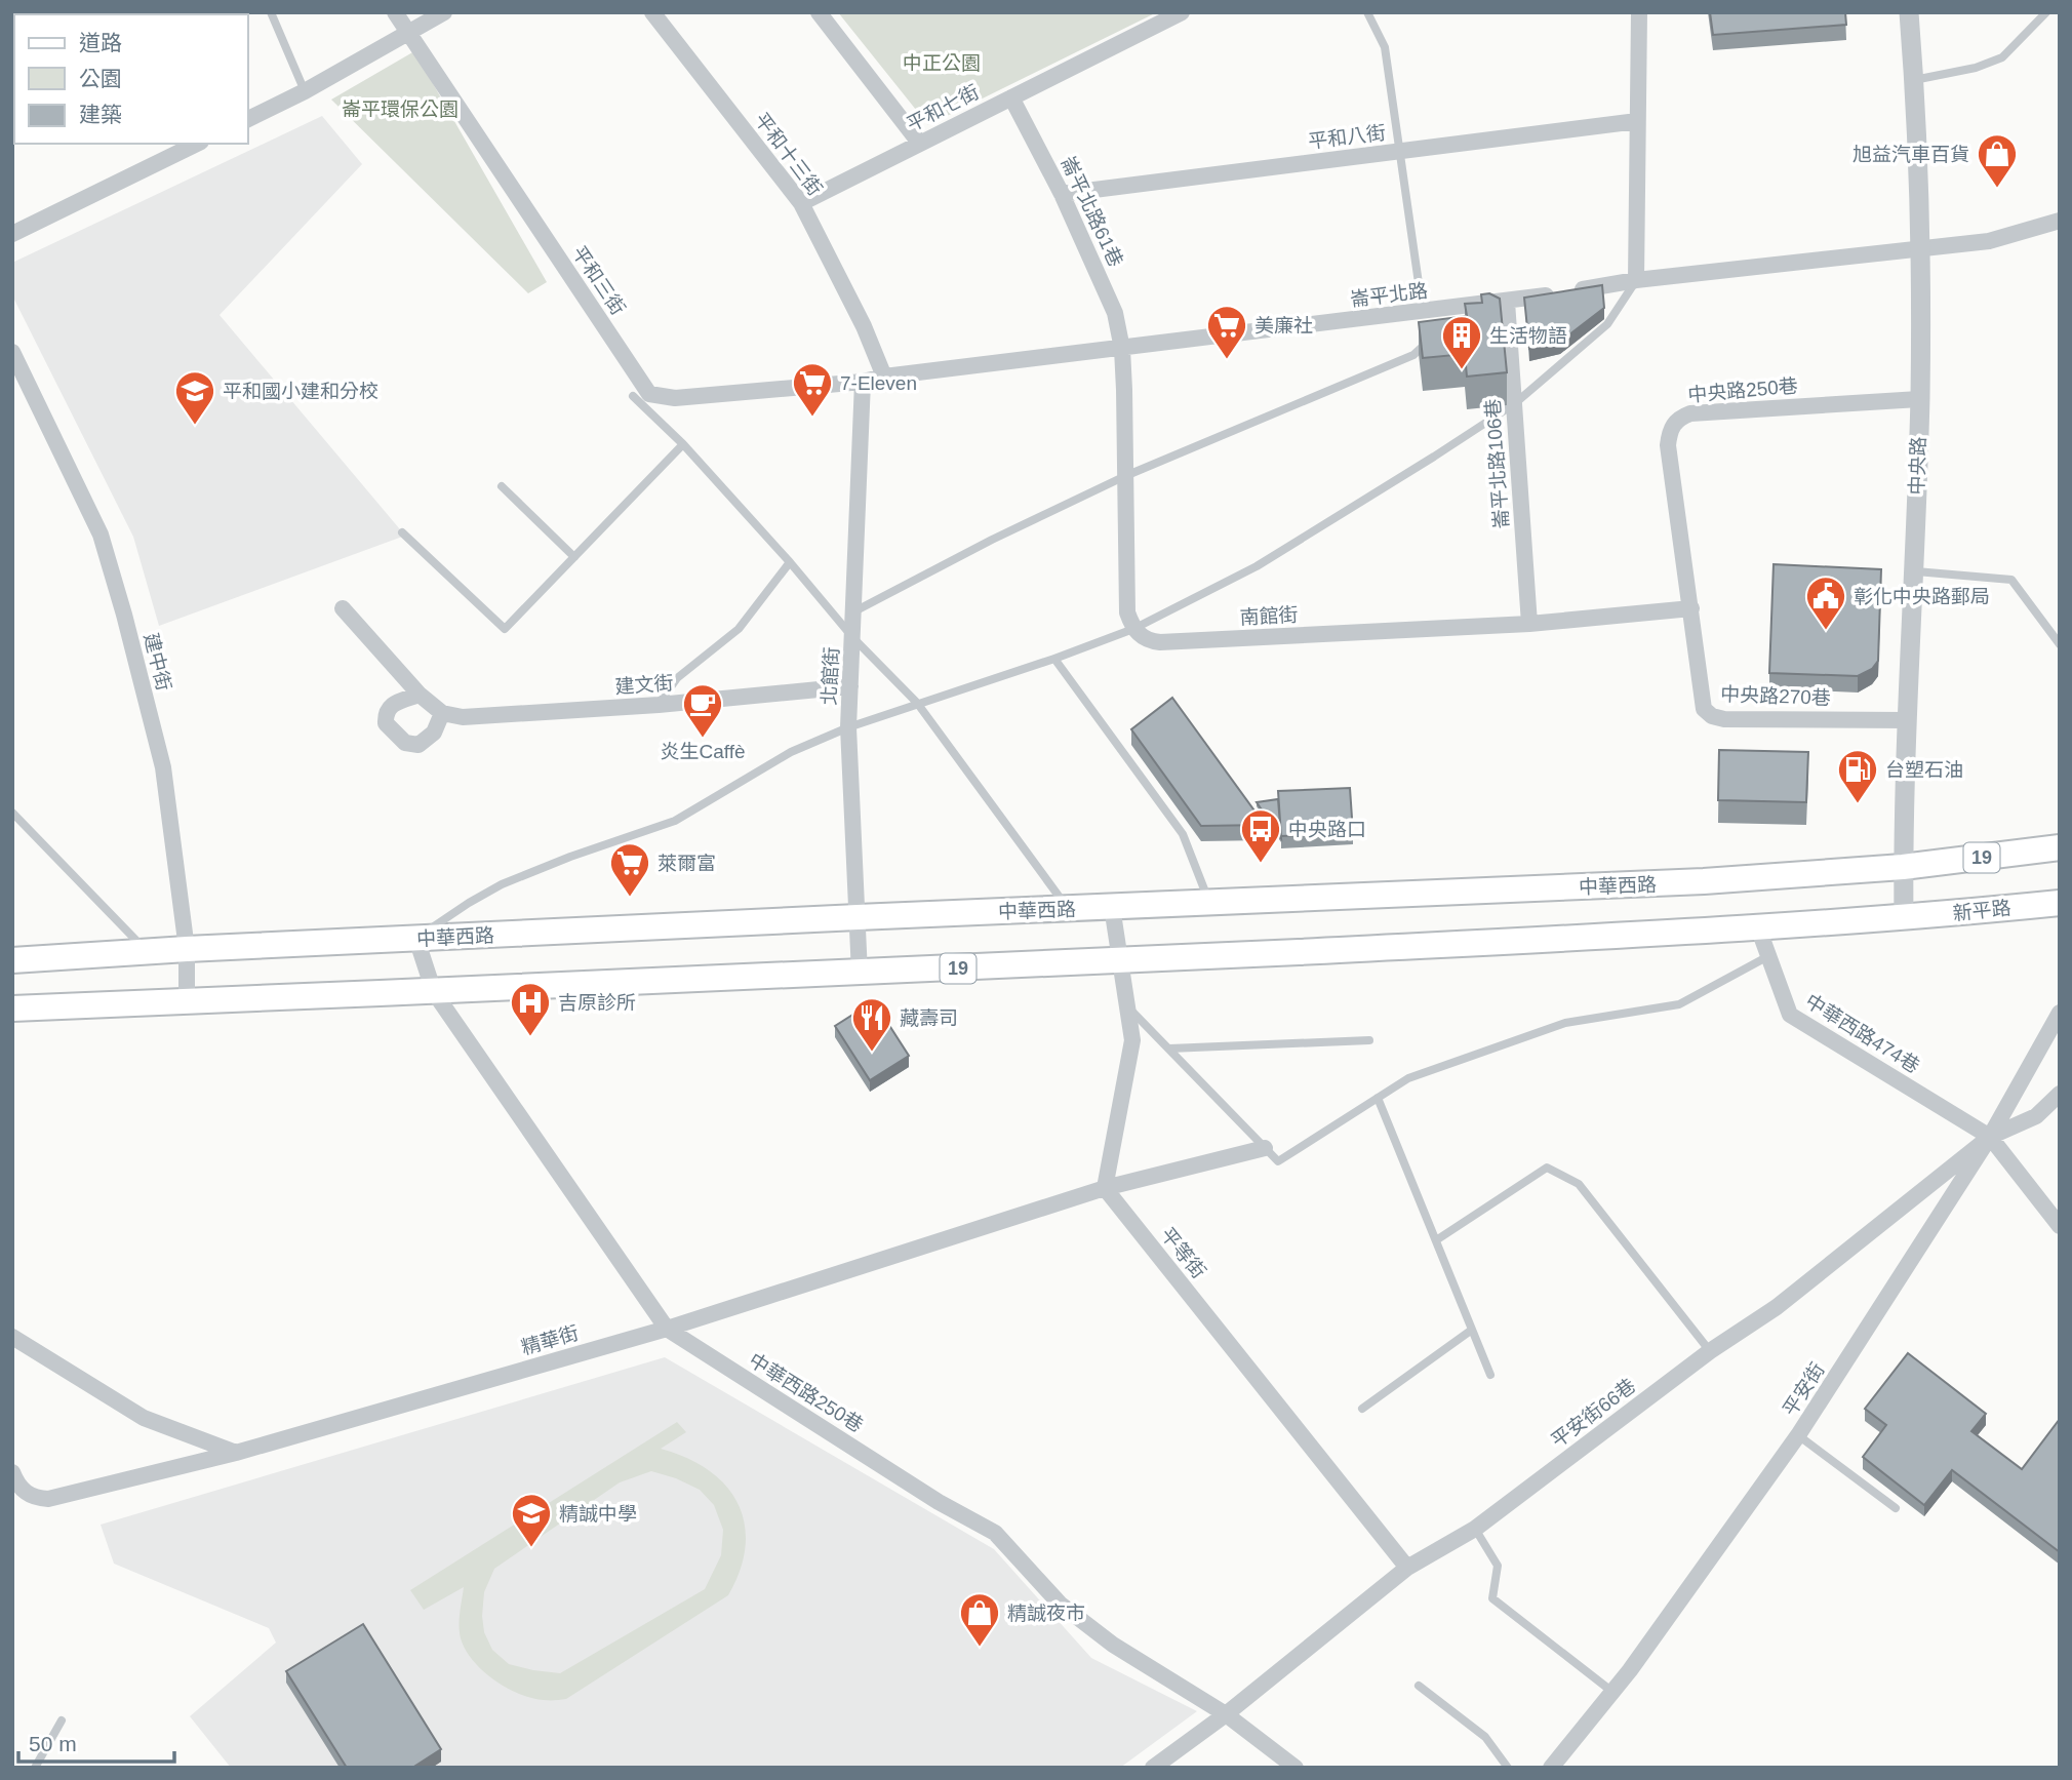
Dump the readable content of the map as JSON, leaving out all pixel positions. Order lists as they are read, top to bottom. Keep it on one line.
{"streets":{"main road":["19","中華西路","新平路"],"street":["平和七街","平和八街","平和十三街","崙平北路61巷","平和三街","崙平北路","中央路250巷","崙平北路106巷","中央路","南館街","建中街","北館街","建文街","中央路270巷","中華西路474巷","平等街","精華街","平安街","中華西路250巷","平安街66巷"]},"crossings":[["平和七街","平和十三街"],["平和七街","崙平北路61巷"],["平和八街","崙平北路61巷"],["平和十三街","崙平北路"],["崙平北路61巷","崙平北路"],["崙平北路","崙平北路106巷"],["崙平北路","中央路"],["崙平北路","北館街"],["中央路250巷","中央路"],["中央路250巷","南館街"],["中央路250巷","中央路270巷"],["崙平北路106巷","南館街"],["中央路","中央路270巷"],["中央路","19"],["中央路","中華西路"],["中央路","新平路"],["南館街","中央路270巷"],["建中街","19"],["建中街","中華西路"],["北館街","建文街"],["北館街","19"],["北館街","中華西路"],["19","新平路"],["19","中華西路474巷"],["19","中華西路250巷"],["中華西路","中華西路250巷"],["中華西路474巷","平安街"],["中華西路474巷","平安街66巷"],["平等街","精華街"],["平等街","平安街66巷"],["精華街","中華西路250巷"],["平安街","平安街66巷"],["中華西路250巷","平安街66巷"]],"parks":["中正公園","崙平環保公園"],"places":{"shop":["旭益汽車百貨","精誠夜市"],"supermarket":["美廉社","7-Eleven","萊爾富"],"building":["生活物語"],"school or university":["平和國小建和分校","精誠中學"],"public building":["彰化中央路郵局"],"cafe":["炎生Caffè"],"fuel station":["台塑石油"],"bus stop":["中央路口"],"hospital":["吉原診所"],"restaurant":["藏壽司"]},"legend":["道路","公園","建築"],"scale_bar":"50 m"}
